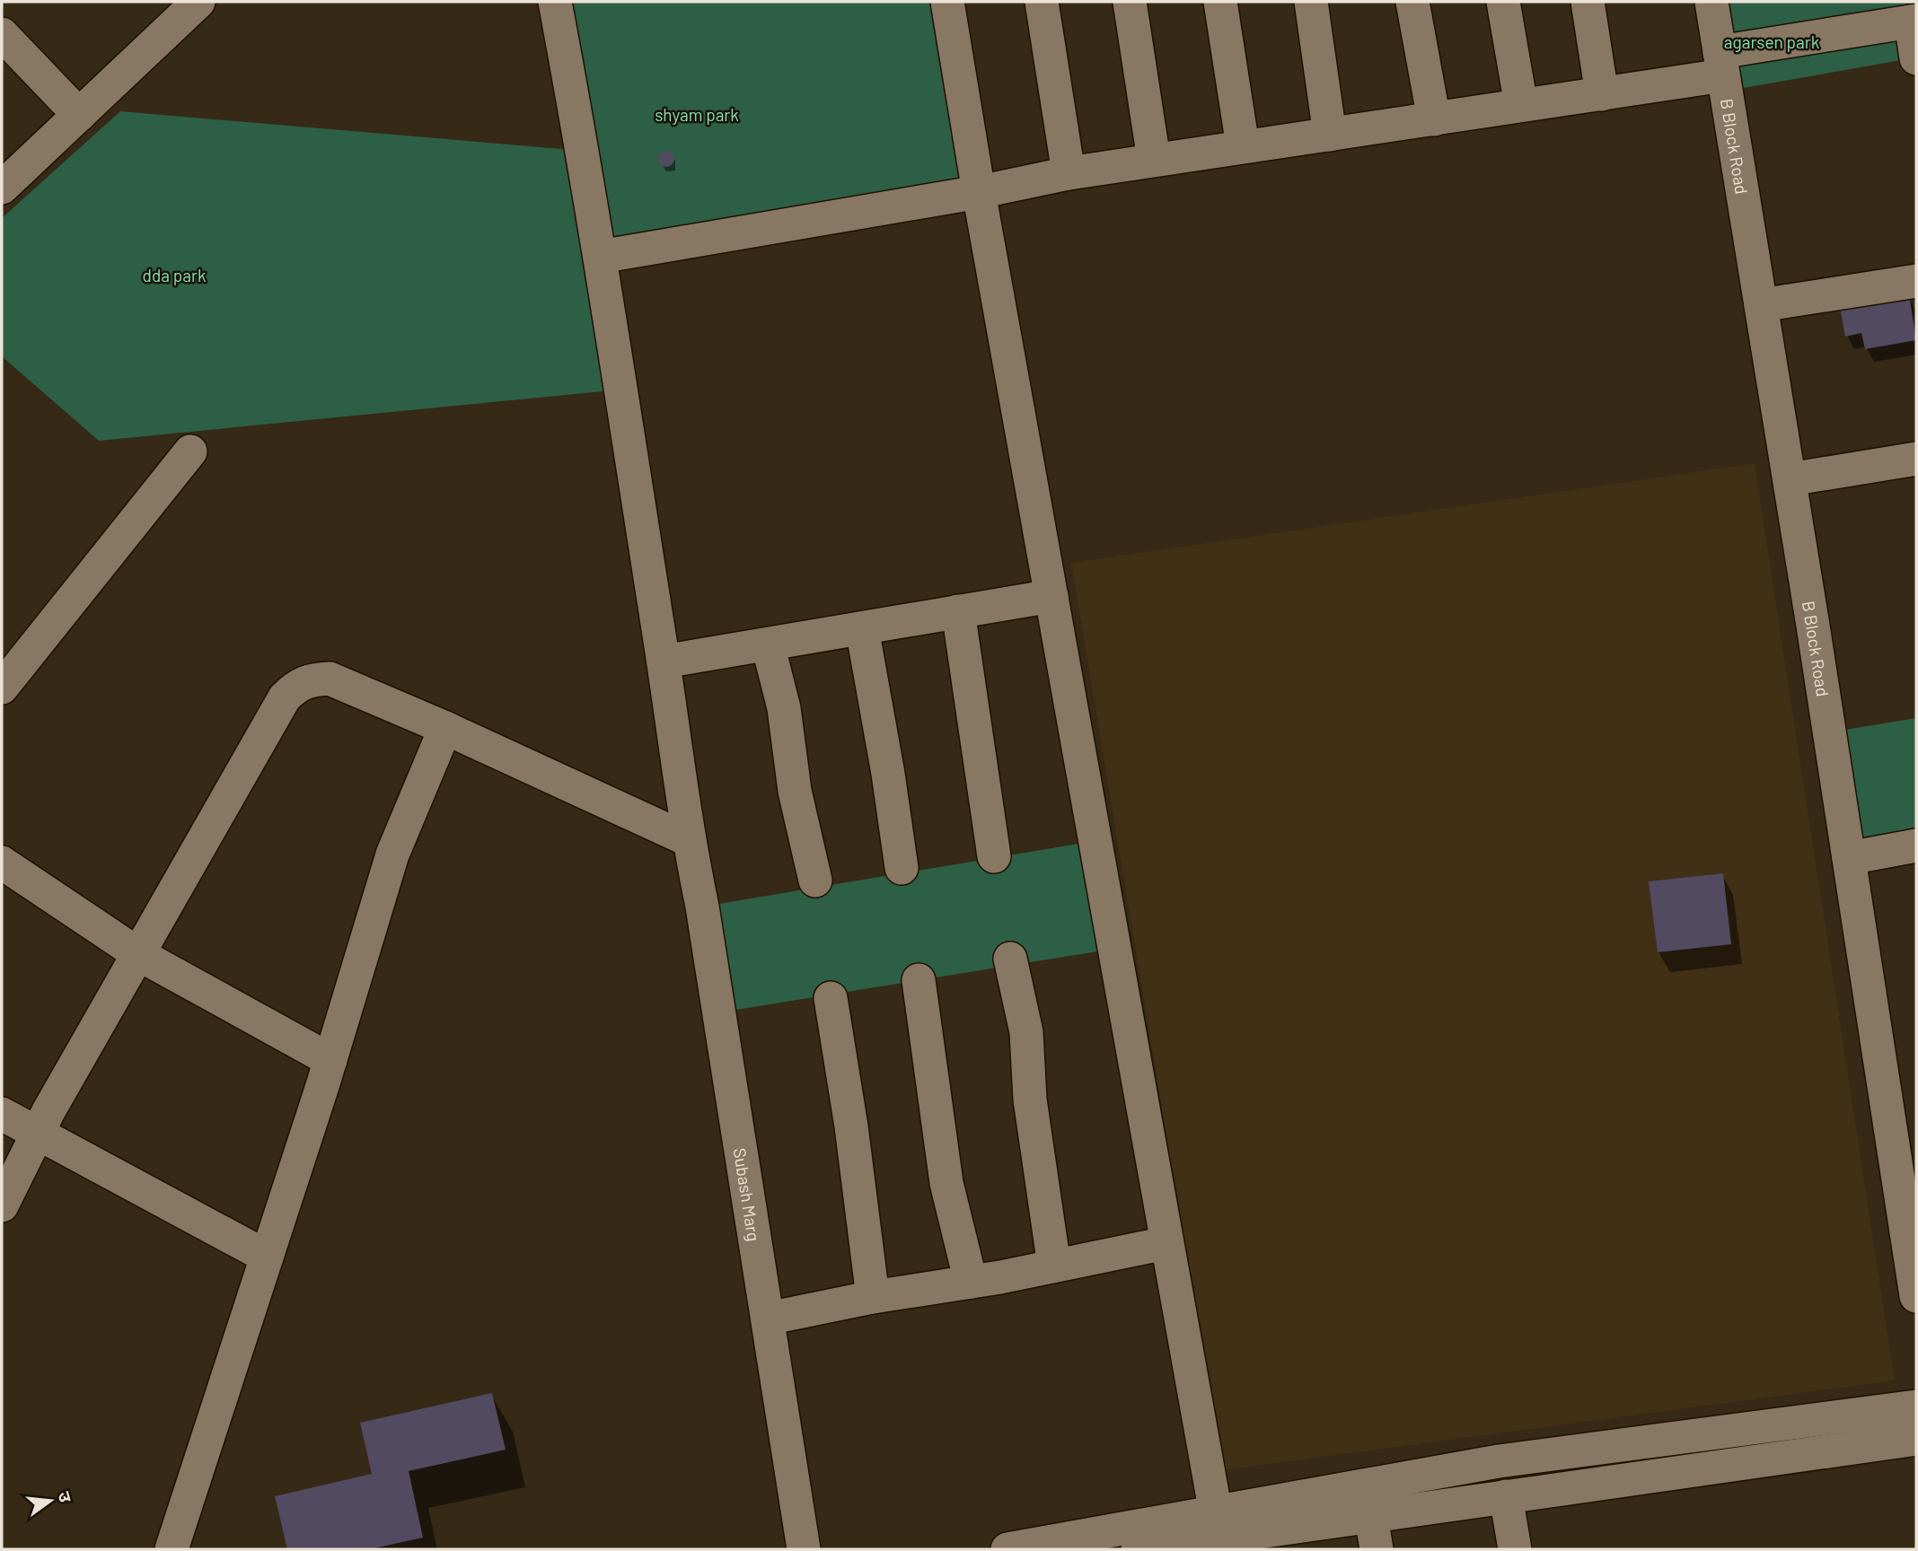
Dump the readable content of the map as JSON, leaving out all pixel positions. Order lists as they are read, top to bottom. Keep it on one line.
{"streets":{"street":["B Block Road","Subash Marg"]},"parks":["agarsen park","shyam park","dda park"],"north":"right"}
